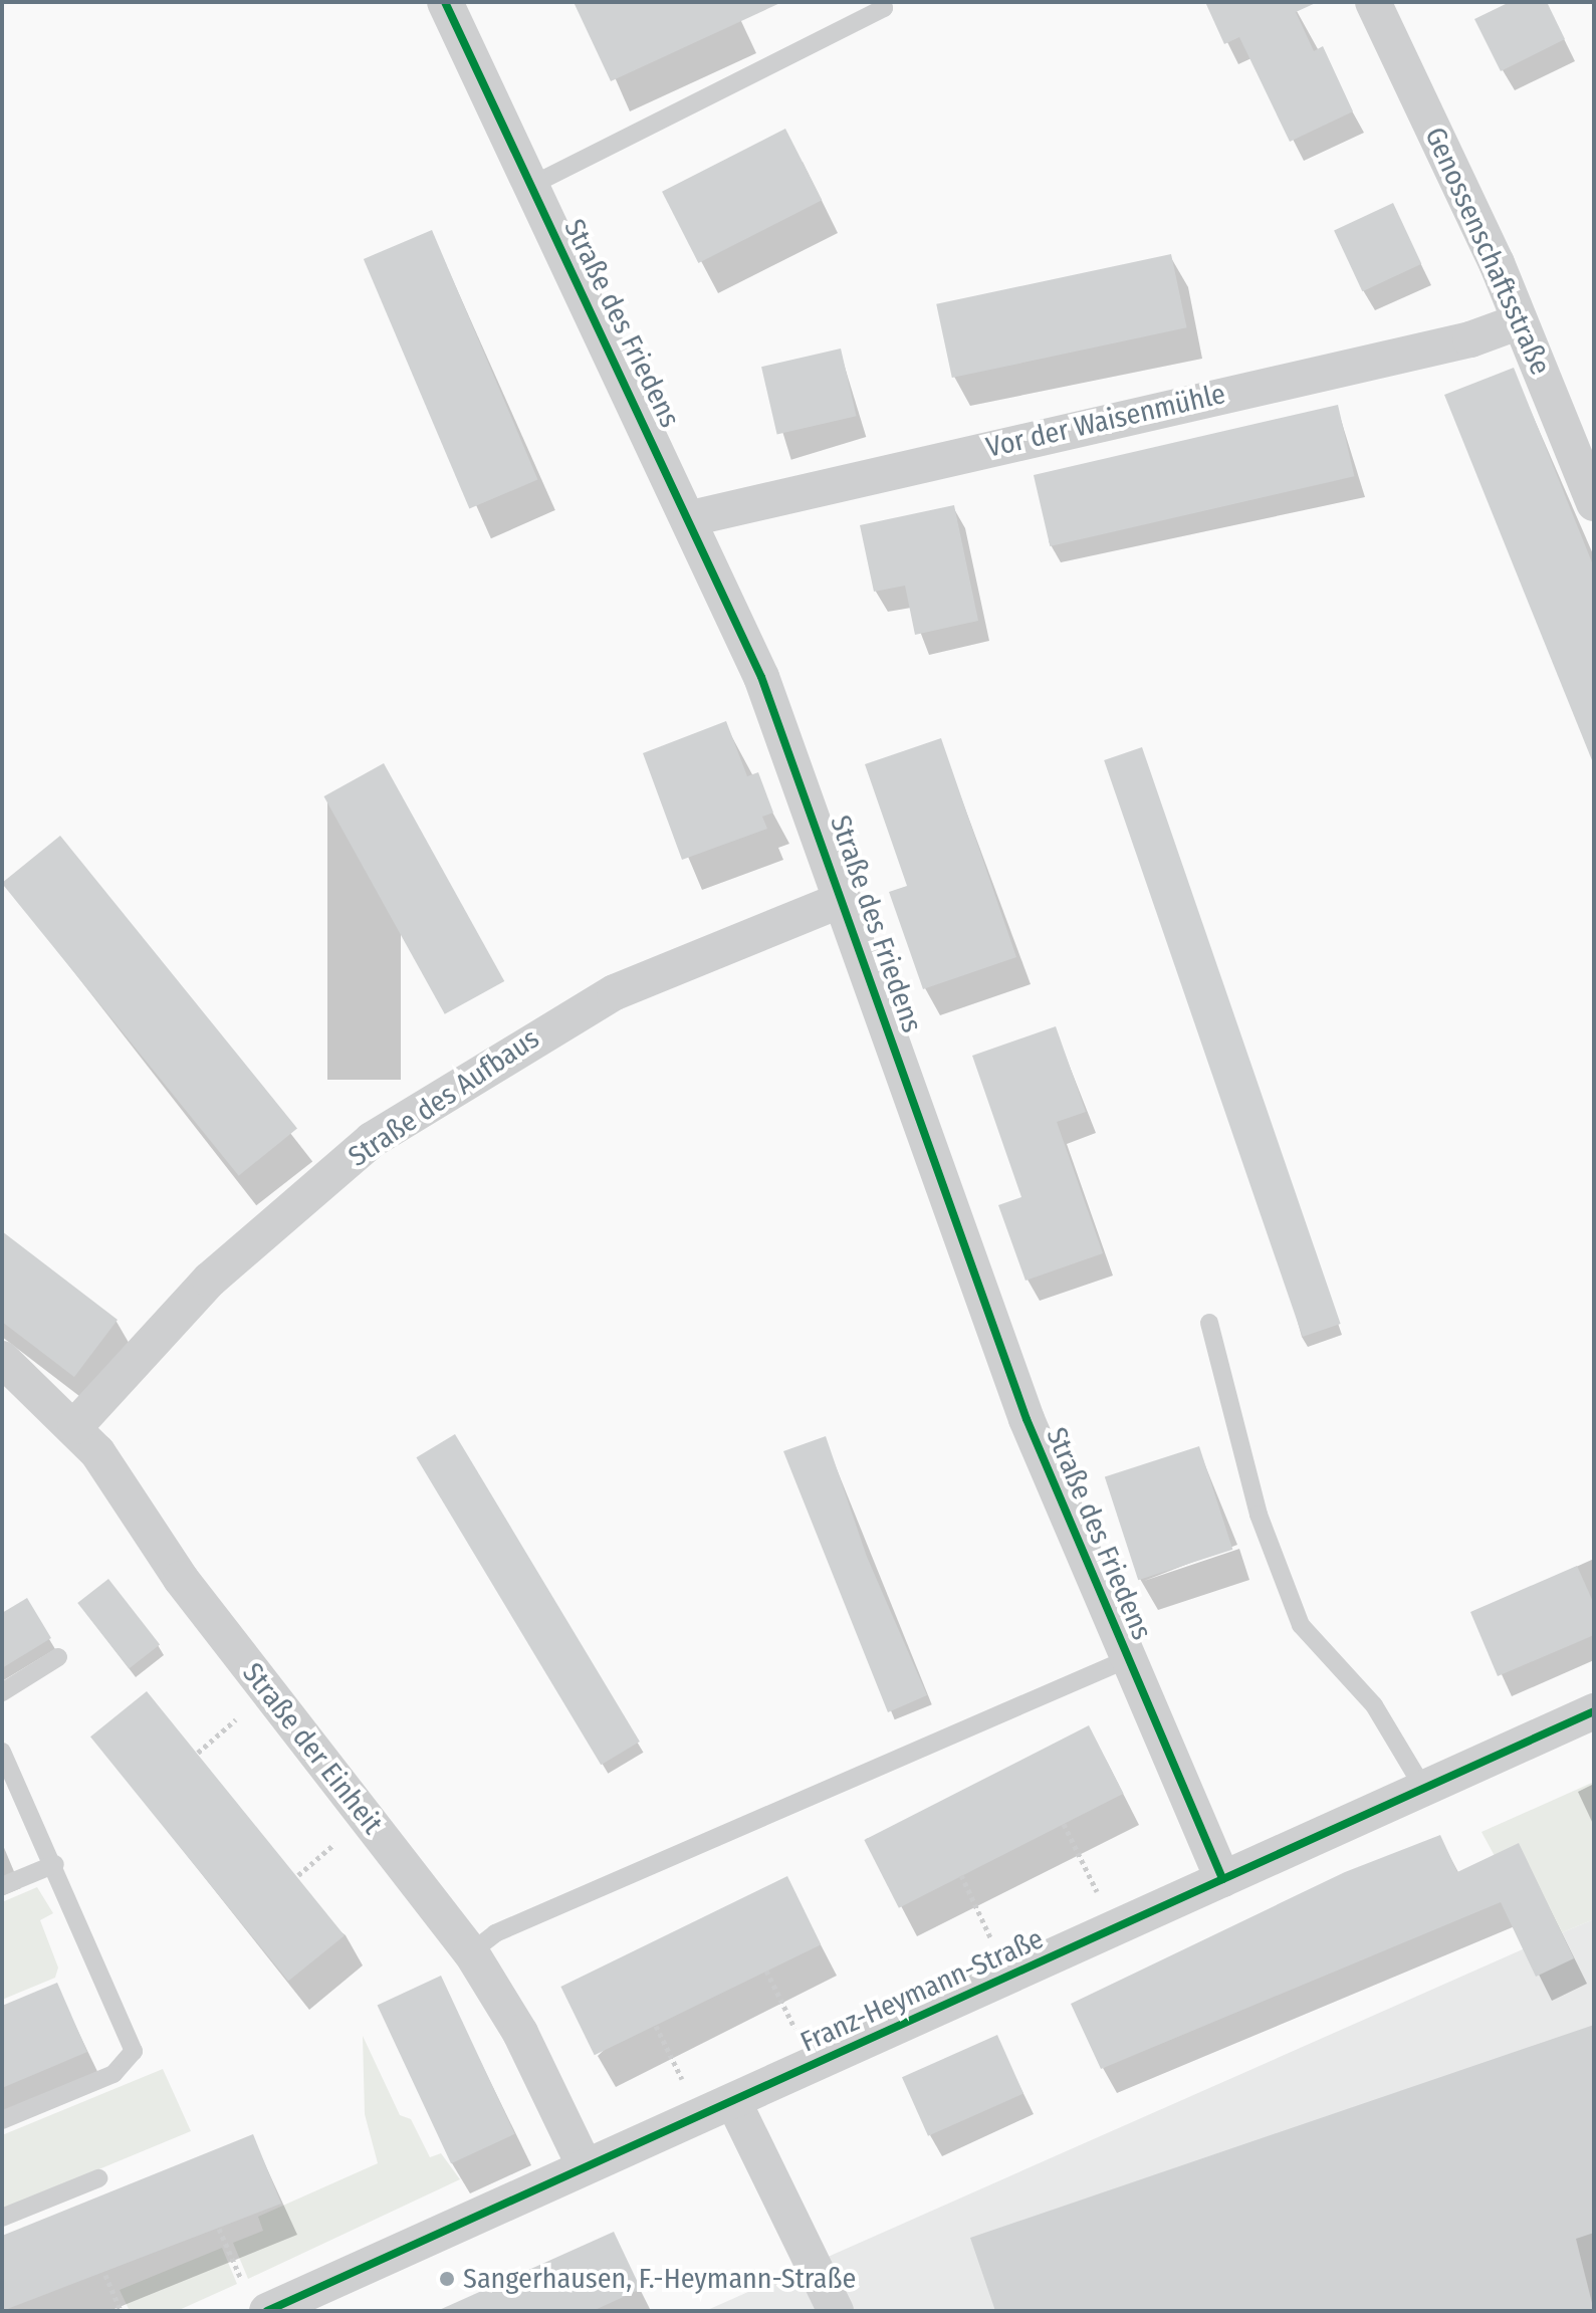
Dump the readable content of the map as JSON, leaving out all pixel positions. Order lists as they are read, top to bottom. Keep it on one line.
{"streets":{"street":["Genossenschaftsstraße","Straße des Friedens","Vor der Waisenmühle","Straße des Aufbaus","Straße der Einheit","Franz-Heymann-Straße"]},"crossings":[["Genossenschaftsstraße","Vor der Waisenmühle"],["Straße des Friedens","Vor der Waisenmühle"],["Straße des Friedens","Straße des Aufbaus"],["Straße des Friedens","Franz-Heymann-Straße"],["Straße des Aufbaus","Straße der Einheit"],["Straße der Einheit","Franz-Heymann-Straße"]],"places":["Sangerhausen, F.-Heymann-Straße"]}
